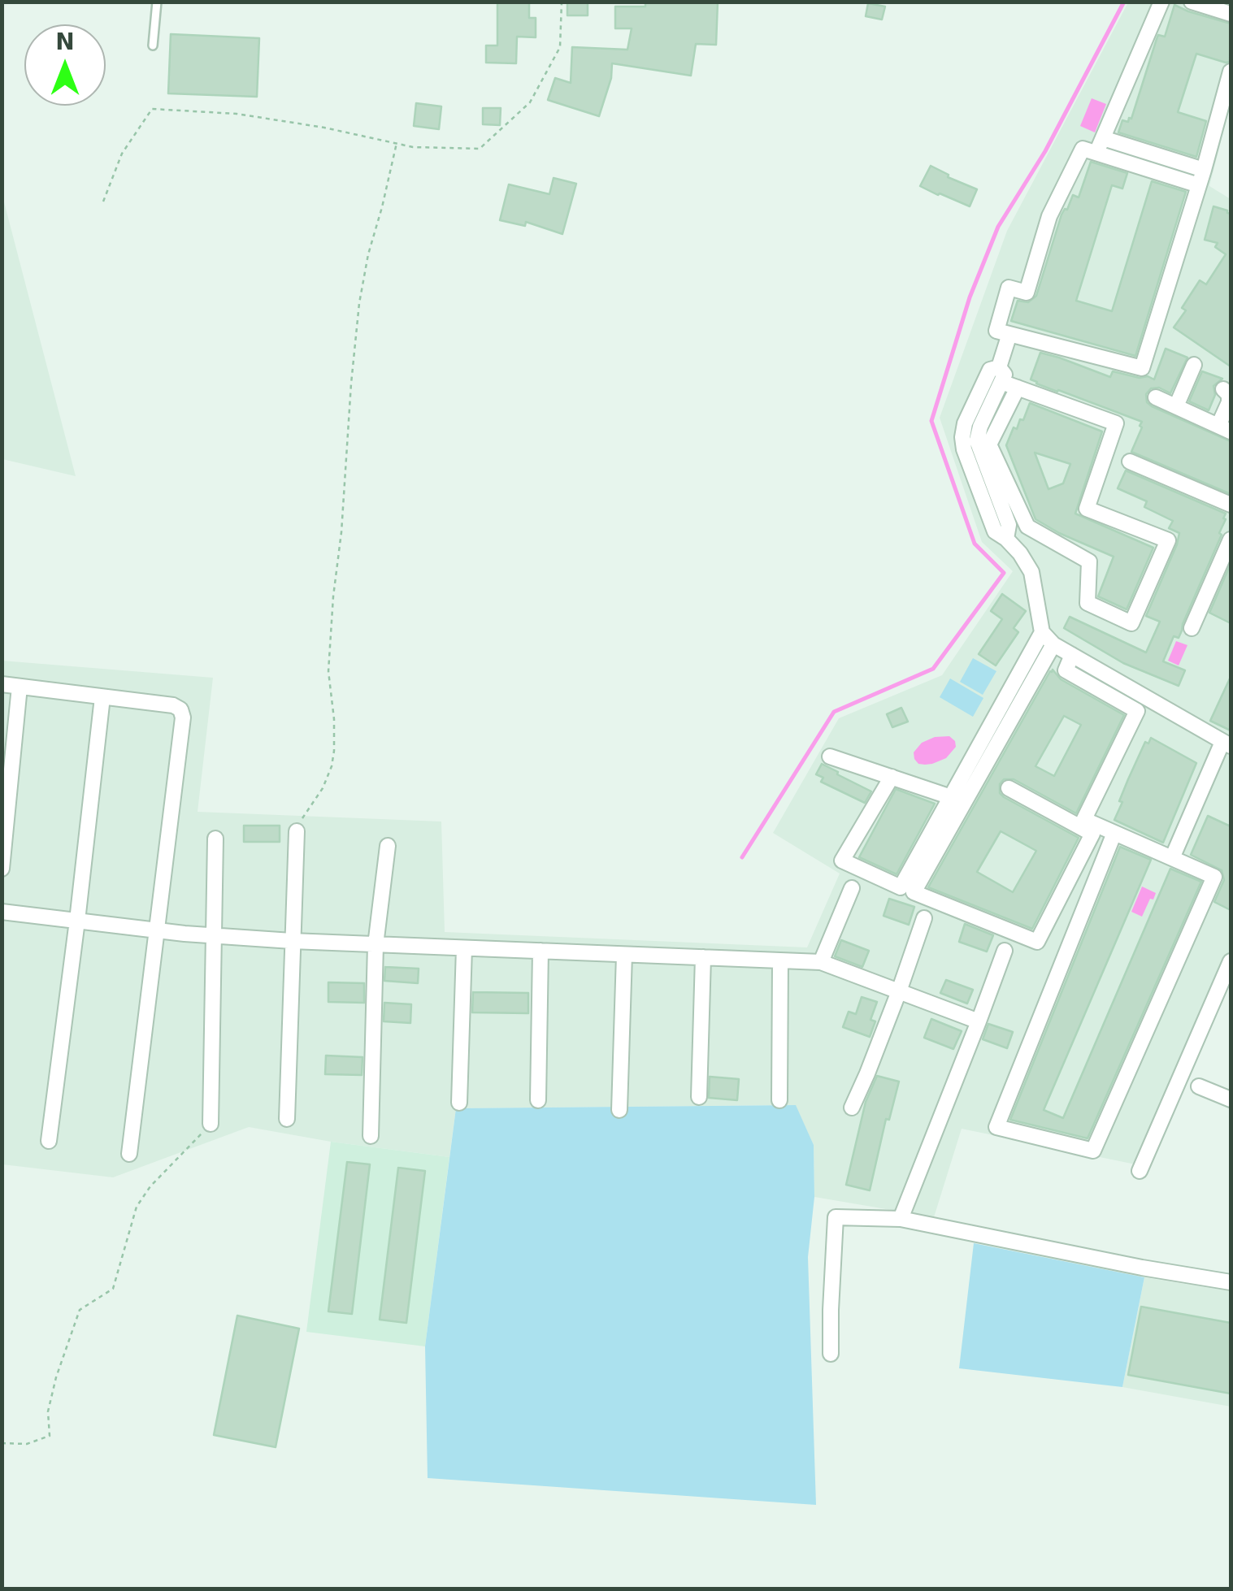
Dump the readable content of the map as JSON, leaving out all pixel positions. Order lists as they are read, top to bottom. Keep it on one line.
{"north":"top"}
